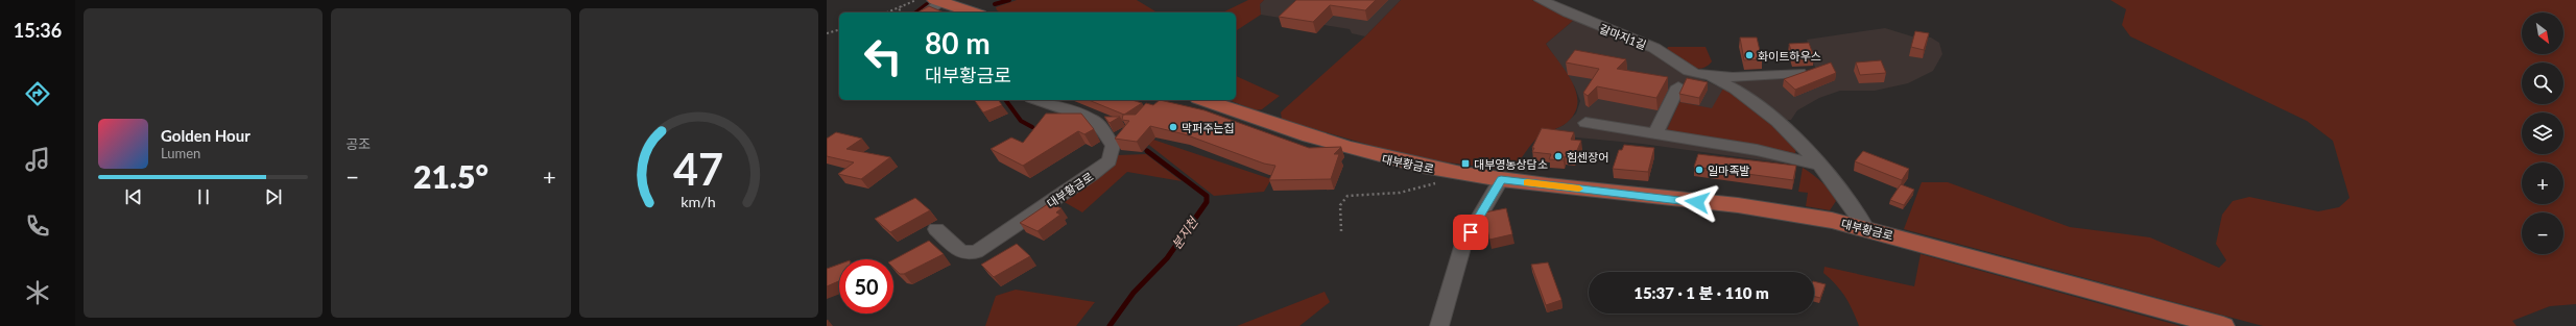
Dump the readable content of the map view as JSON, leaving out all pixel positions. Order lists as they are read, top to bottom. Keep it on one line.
{"streets":{"main road":["대부황금로"],"lane":["갈마지1길"]},"crossings":[["갈마지1길","대부황금로"]],"water":["분지천"],"places":{"other":["화이트하우스","막퍼주는집","힘센장어","일마족발"],"transit":["대부영농상담소"]},"north":"bottom right","page":{"tabs":"15:36","tile":"공조","map_buttons":["+","−"],"turn":["80 m","대부황금로"],"song":["Golden Hour","Lumen"],"heat":["−","21.5°","+"],"limit":"50","trip":"15:37 · 1 분 · 110 m","gauge":["47","km/h"]}}
